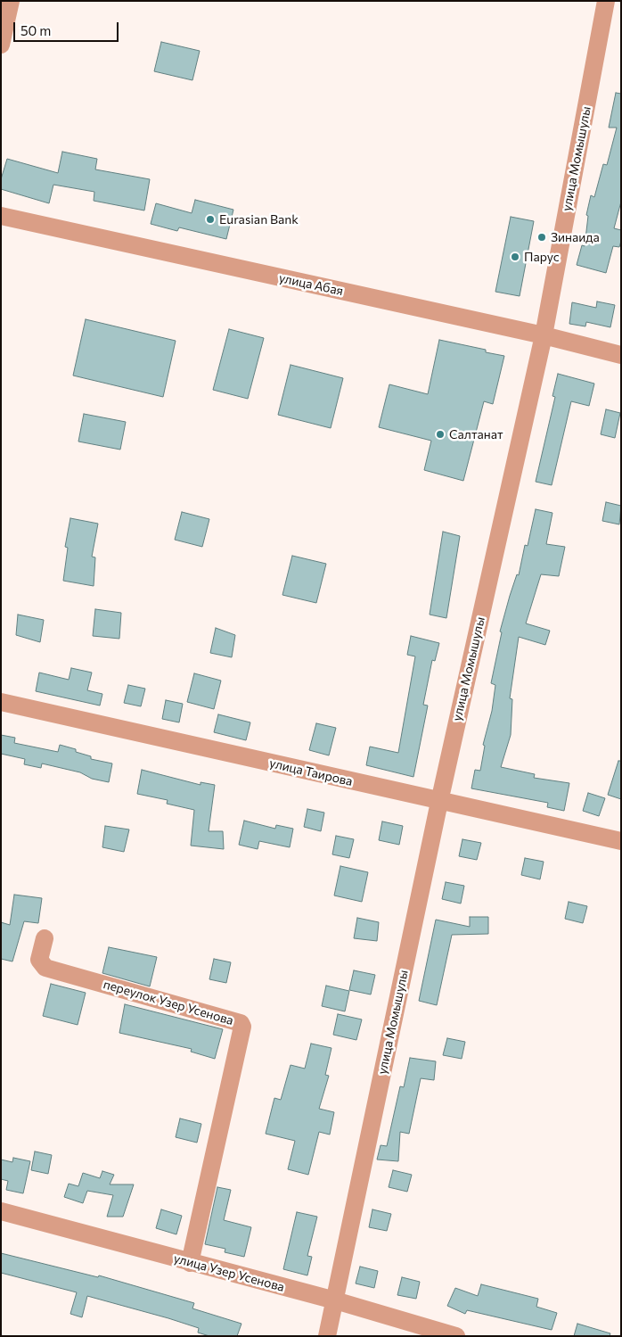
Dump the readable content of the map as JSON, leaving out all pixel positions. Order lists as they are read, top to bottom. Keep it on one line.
{"streets":{"street":["улица Момышулы","улица Абая","улица Таирова","переулок Узер Усенова","улица Узер Усенова"]},"crossings":[["улица Момышулы","улица Абая"],["улица Момышулы","улица Таирова"],["улица Момышулы","улица Узер Усенова"],["переулок Узер Усенова","улица Узер Усенова"]],"places":["Eurasian Bank","Зинаида","Парус","Салтанат"],"scale_bar":"50 m"}
